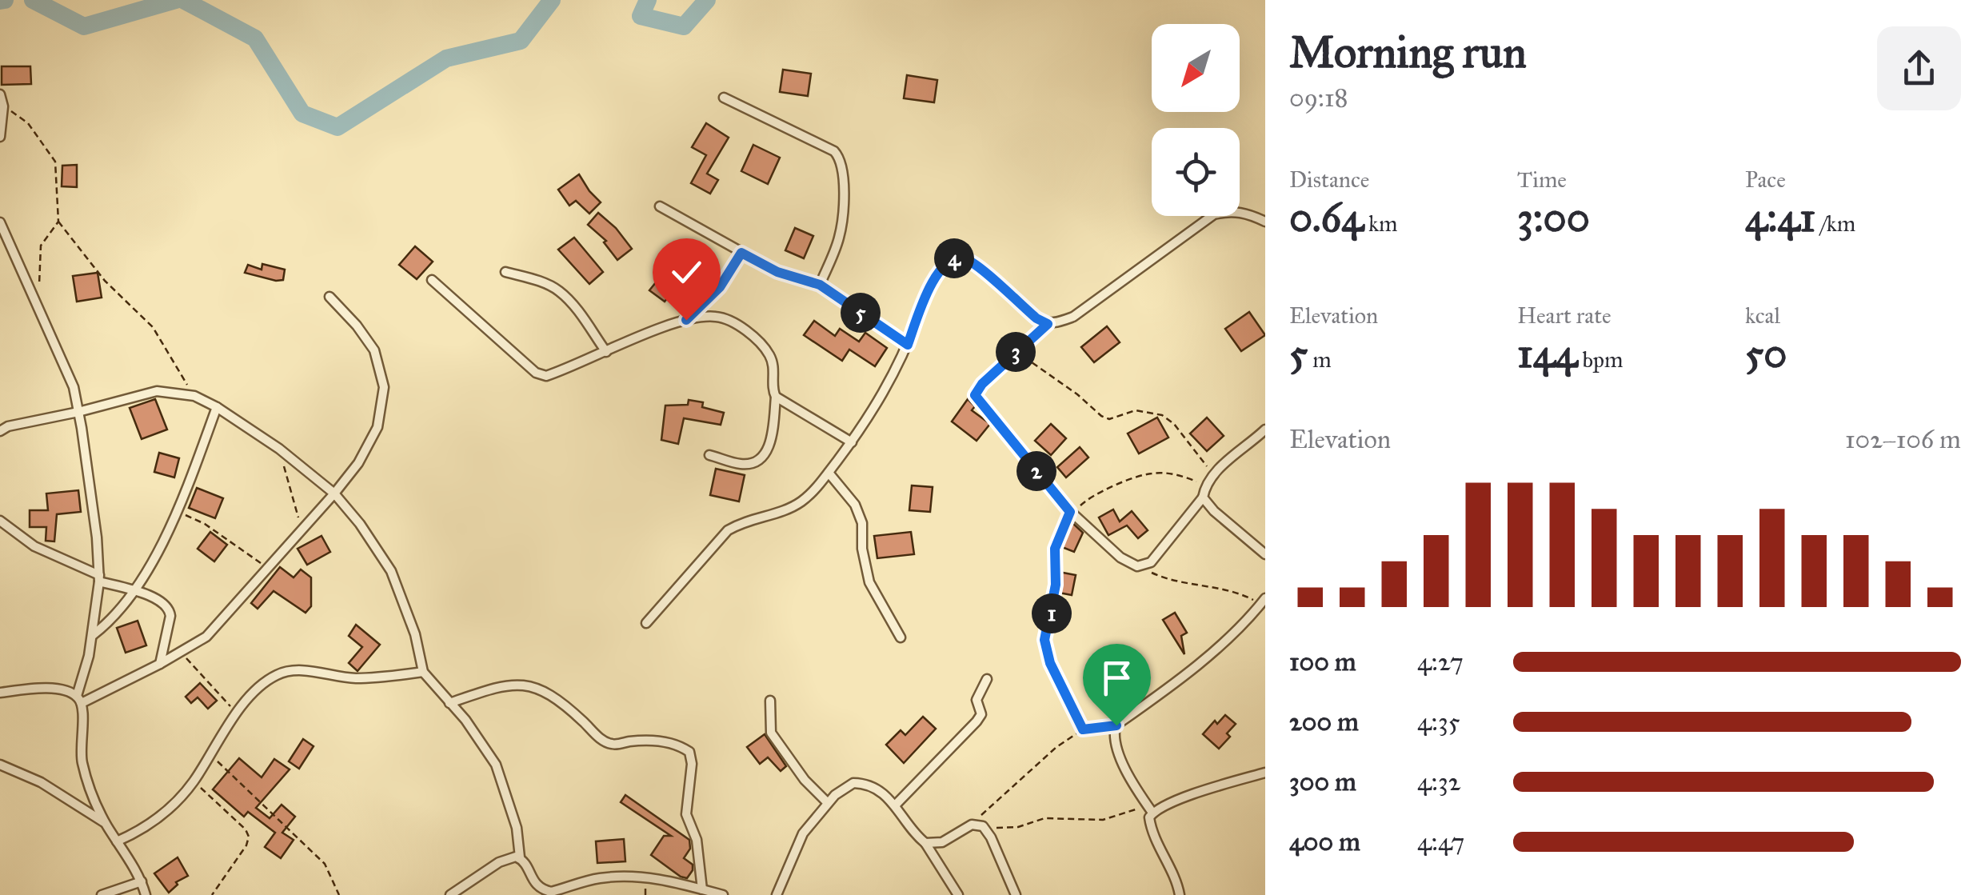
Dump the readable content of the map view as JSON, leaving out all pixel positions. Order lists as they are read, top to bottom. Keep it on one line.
{"north":"bottom left","page":{"heading":["Morning run","09:18"],"stats":[["Distance","0.64 km"],["Time","3:00"],["Pace","4:41 /km"],["Elevation","5 m"],["Heart rate","144 bpm"],["kcal","50"]],"pins":["4","5","3","2","1"],"chart":["Elevation","102–106 m"],"list":[{"name":"100 m","note":"4:27"},{"name":"200 m","note":"4:35"},{"name":"300 m","note":"4:32"},{"name":"400 m","note":"4:47"}]}}
